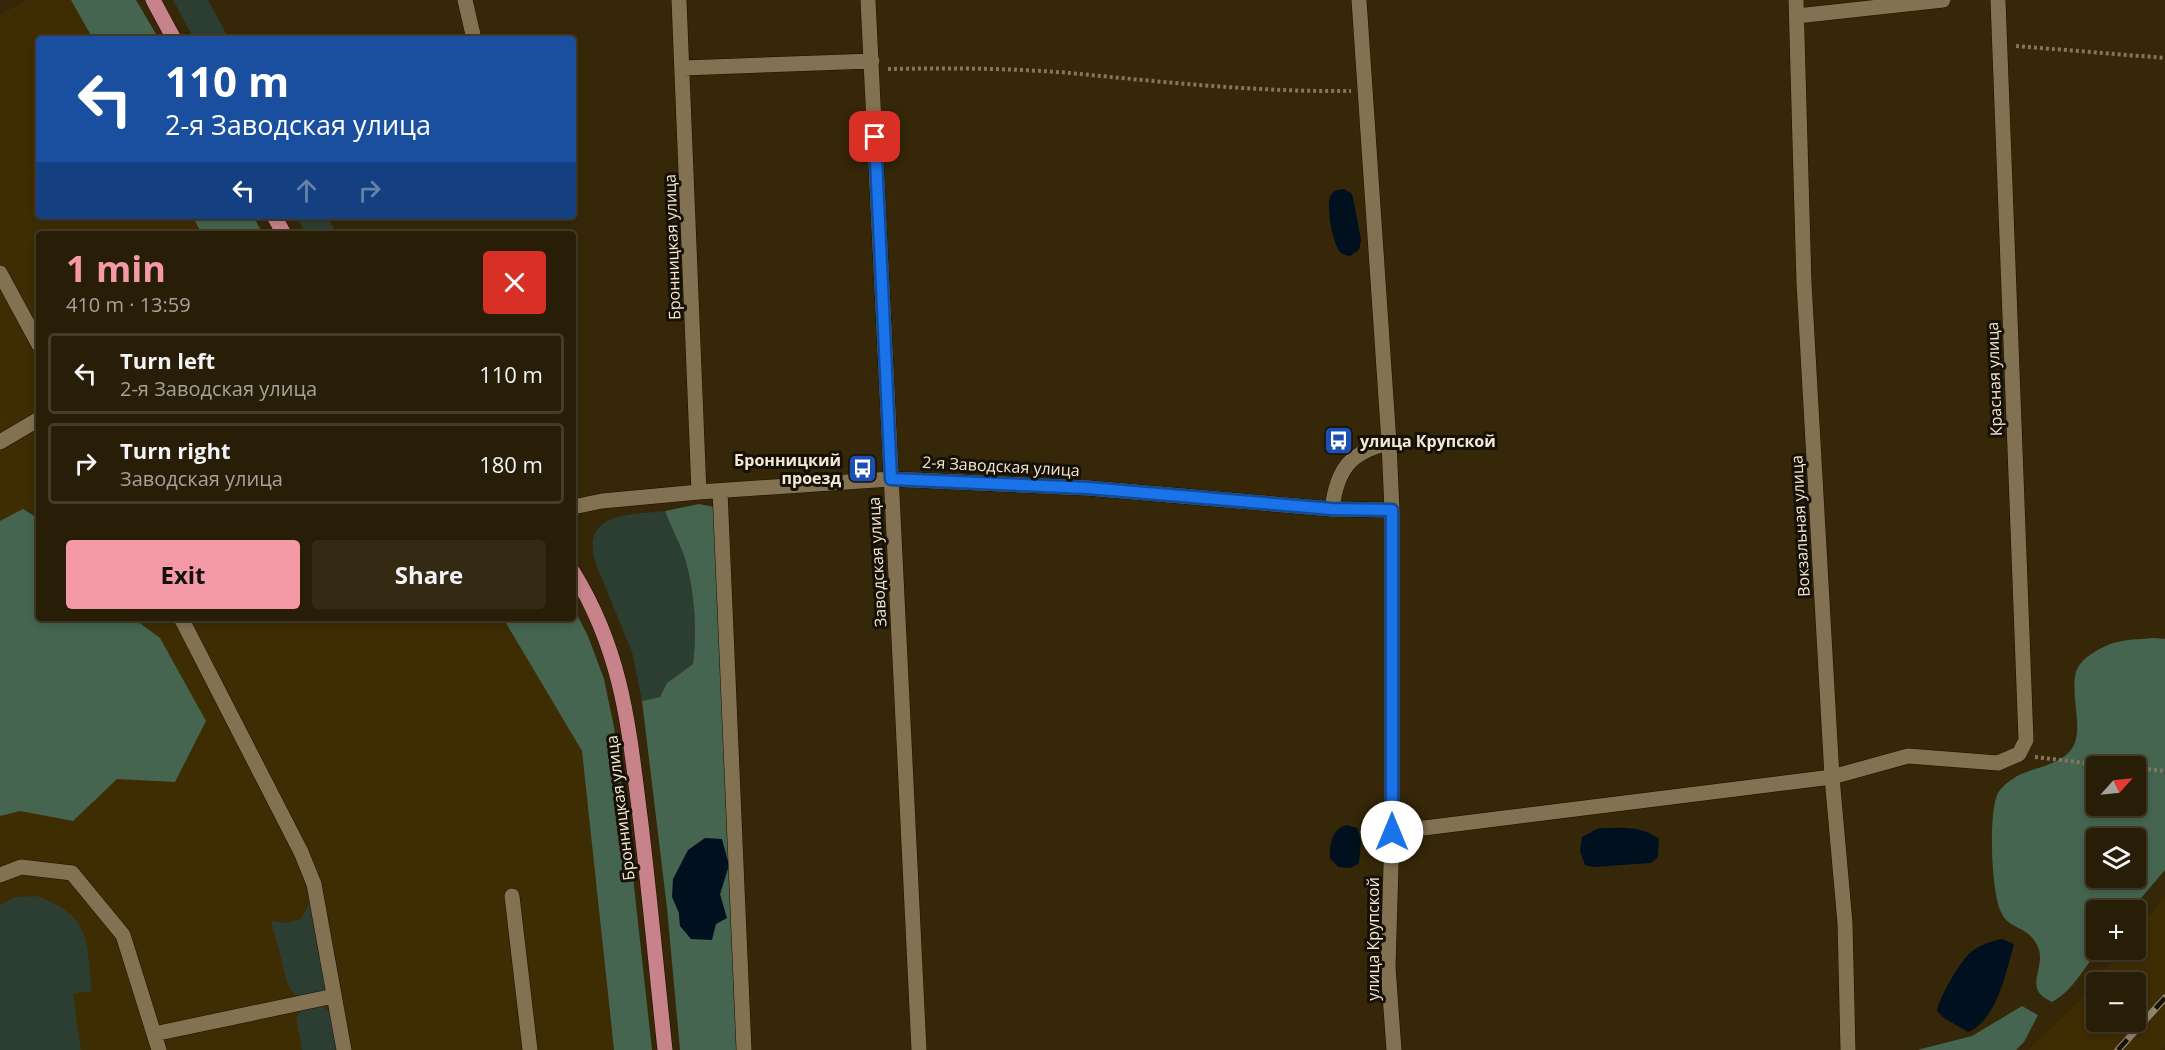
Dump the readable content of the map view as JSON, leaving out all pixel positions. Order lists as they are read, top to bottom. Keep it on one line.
{"streets":{"main road":["Бронницкая улица"],"street":["Красная улица","2-я Заводская улица","Вокзальная улица","Заводская улица","улица Крупской"]},"crossings":[["Бронницкая улица","2-я Заводская улица"],["2-я Заводская улица","Заводская улица"],["2-я Заводская улица","улица Крупской"]],"places":{"bus stop":["улица Крупской","Бронницкий проезд"]},"north":"top right","page":{"turn":["110 m","2-я Заводская улица"],"heading":["1 min","410 m · 13:59"],"list":[{"name":"Turn left","note":"2-я Заводская улица","value":"110 m"},{"name":"Turn right","note":"Заводская улица","value":"180 m"}],"buttons":["Exit","Share"],"map_buttons":["+","−"]}}
